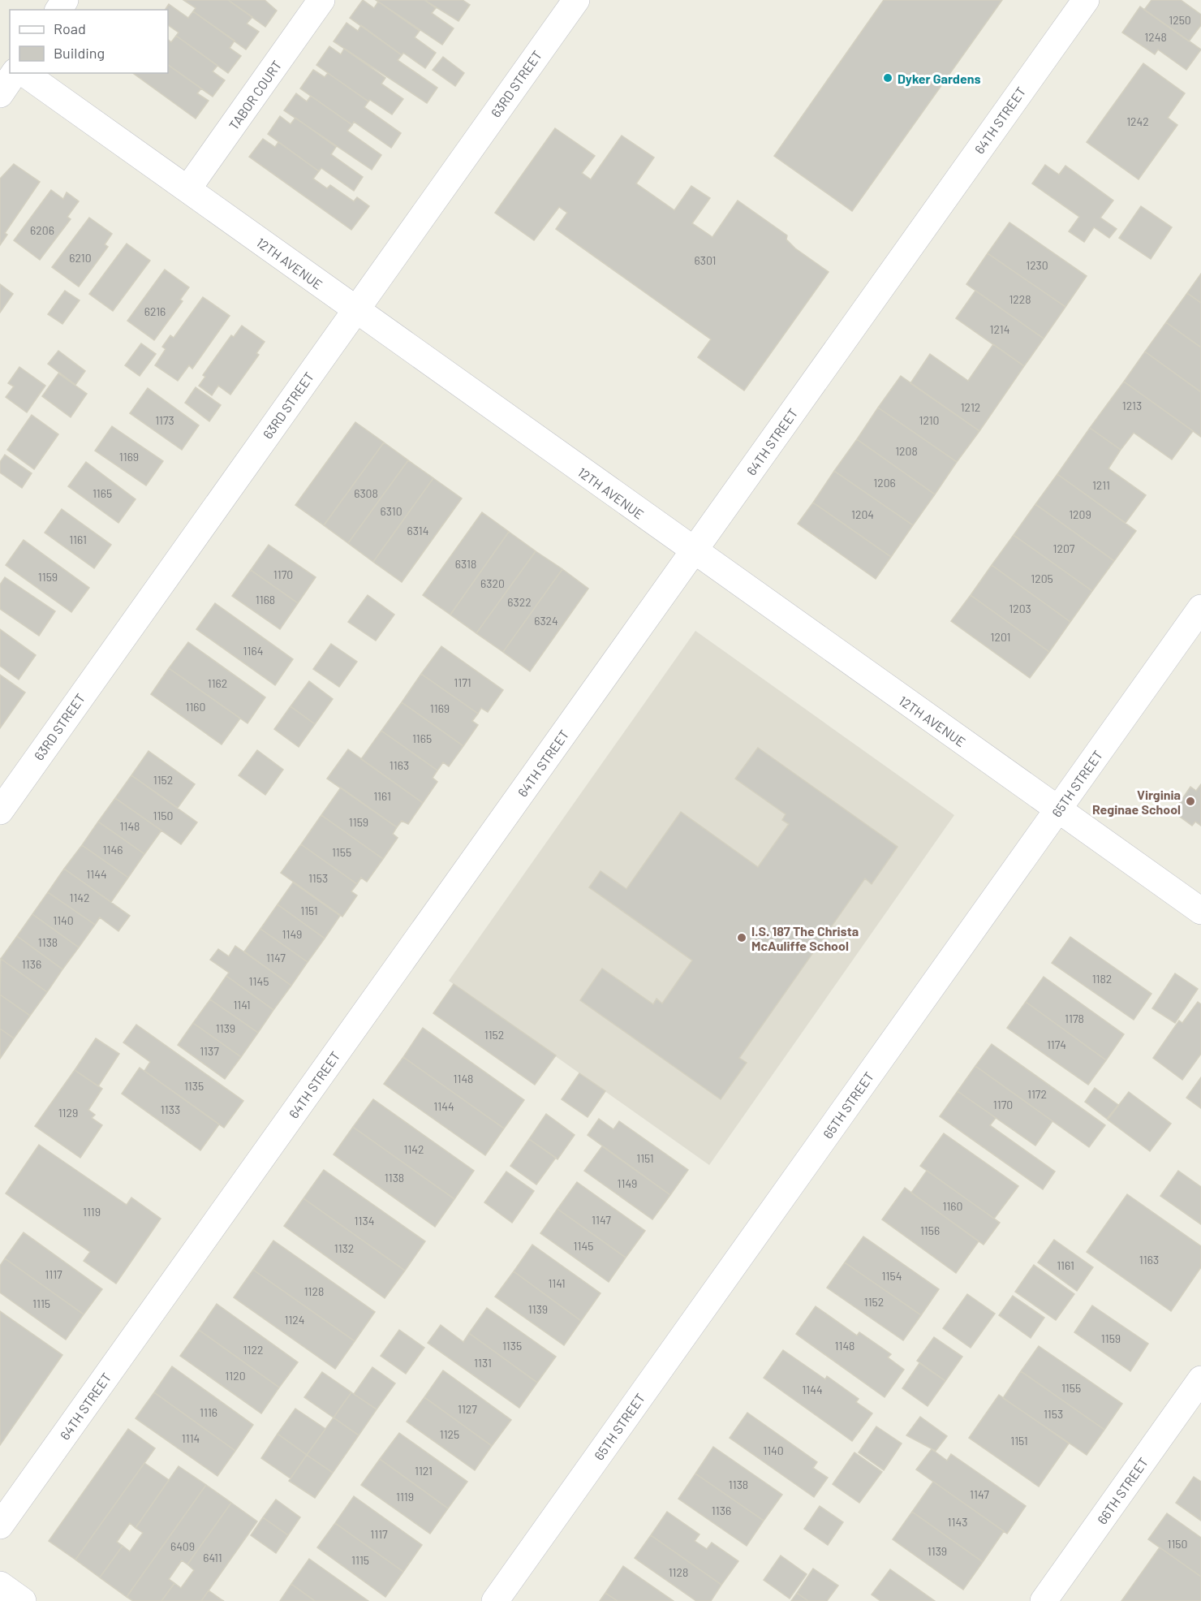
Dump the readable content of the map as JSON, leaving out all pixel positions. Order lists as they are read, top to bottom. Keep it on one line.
{"streets":{"street":["63RD STREET","TABOR COURT","64TH STREET","12TH AVENUE","65TH STREET","66TH STREET"]},"crossings":[["63RD STREET","12TH AVENUE"],["TABOR COURT","12TH AVENUE"],["64TH STREET","12TH AVENUE"],["12TH AVENUE","65TH STREET"]],"places":["Dyker Gardens","Virginia Reginae School","I.S. 187 The Christa McAuliffe School"],"house_numbers":["1250","1248","1242","6206","6210","6301","1230","1228","6216","1214","1213","1212","1173","1210","1208","1169","1206","1211","1165","6308","6310","1204","1209","6314","1161","1207","6318","1170","1159","1205","6320","1168","6322","1203","6324","1201","1164","1171","1162","1160","1169","1165","1163","1152","1161","1150","1159","1148","1146","1155","1144","1153","1142","1151","1140","1149","1138","1147","1136","1182","1145","1141","1178","1139","1152","1174","1137","1148","1135","1172","1170","1144","1133","1129","1142","1151","1138","1149","1160","1119","1147","1134","1156","1145","1132","1163","1161","1117","1154","1141","1128","1152","1115","1139","1124","1159","1135","1148","1122","1131","1120","1155","1144","1127","1116","1153","1125","1114","1151","1140","1121","1138","1147","1119","1136","1143","1117","1150","6409","1139","6411","1115","1128"],"legend":["Road","Building"]}
